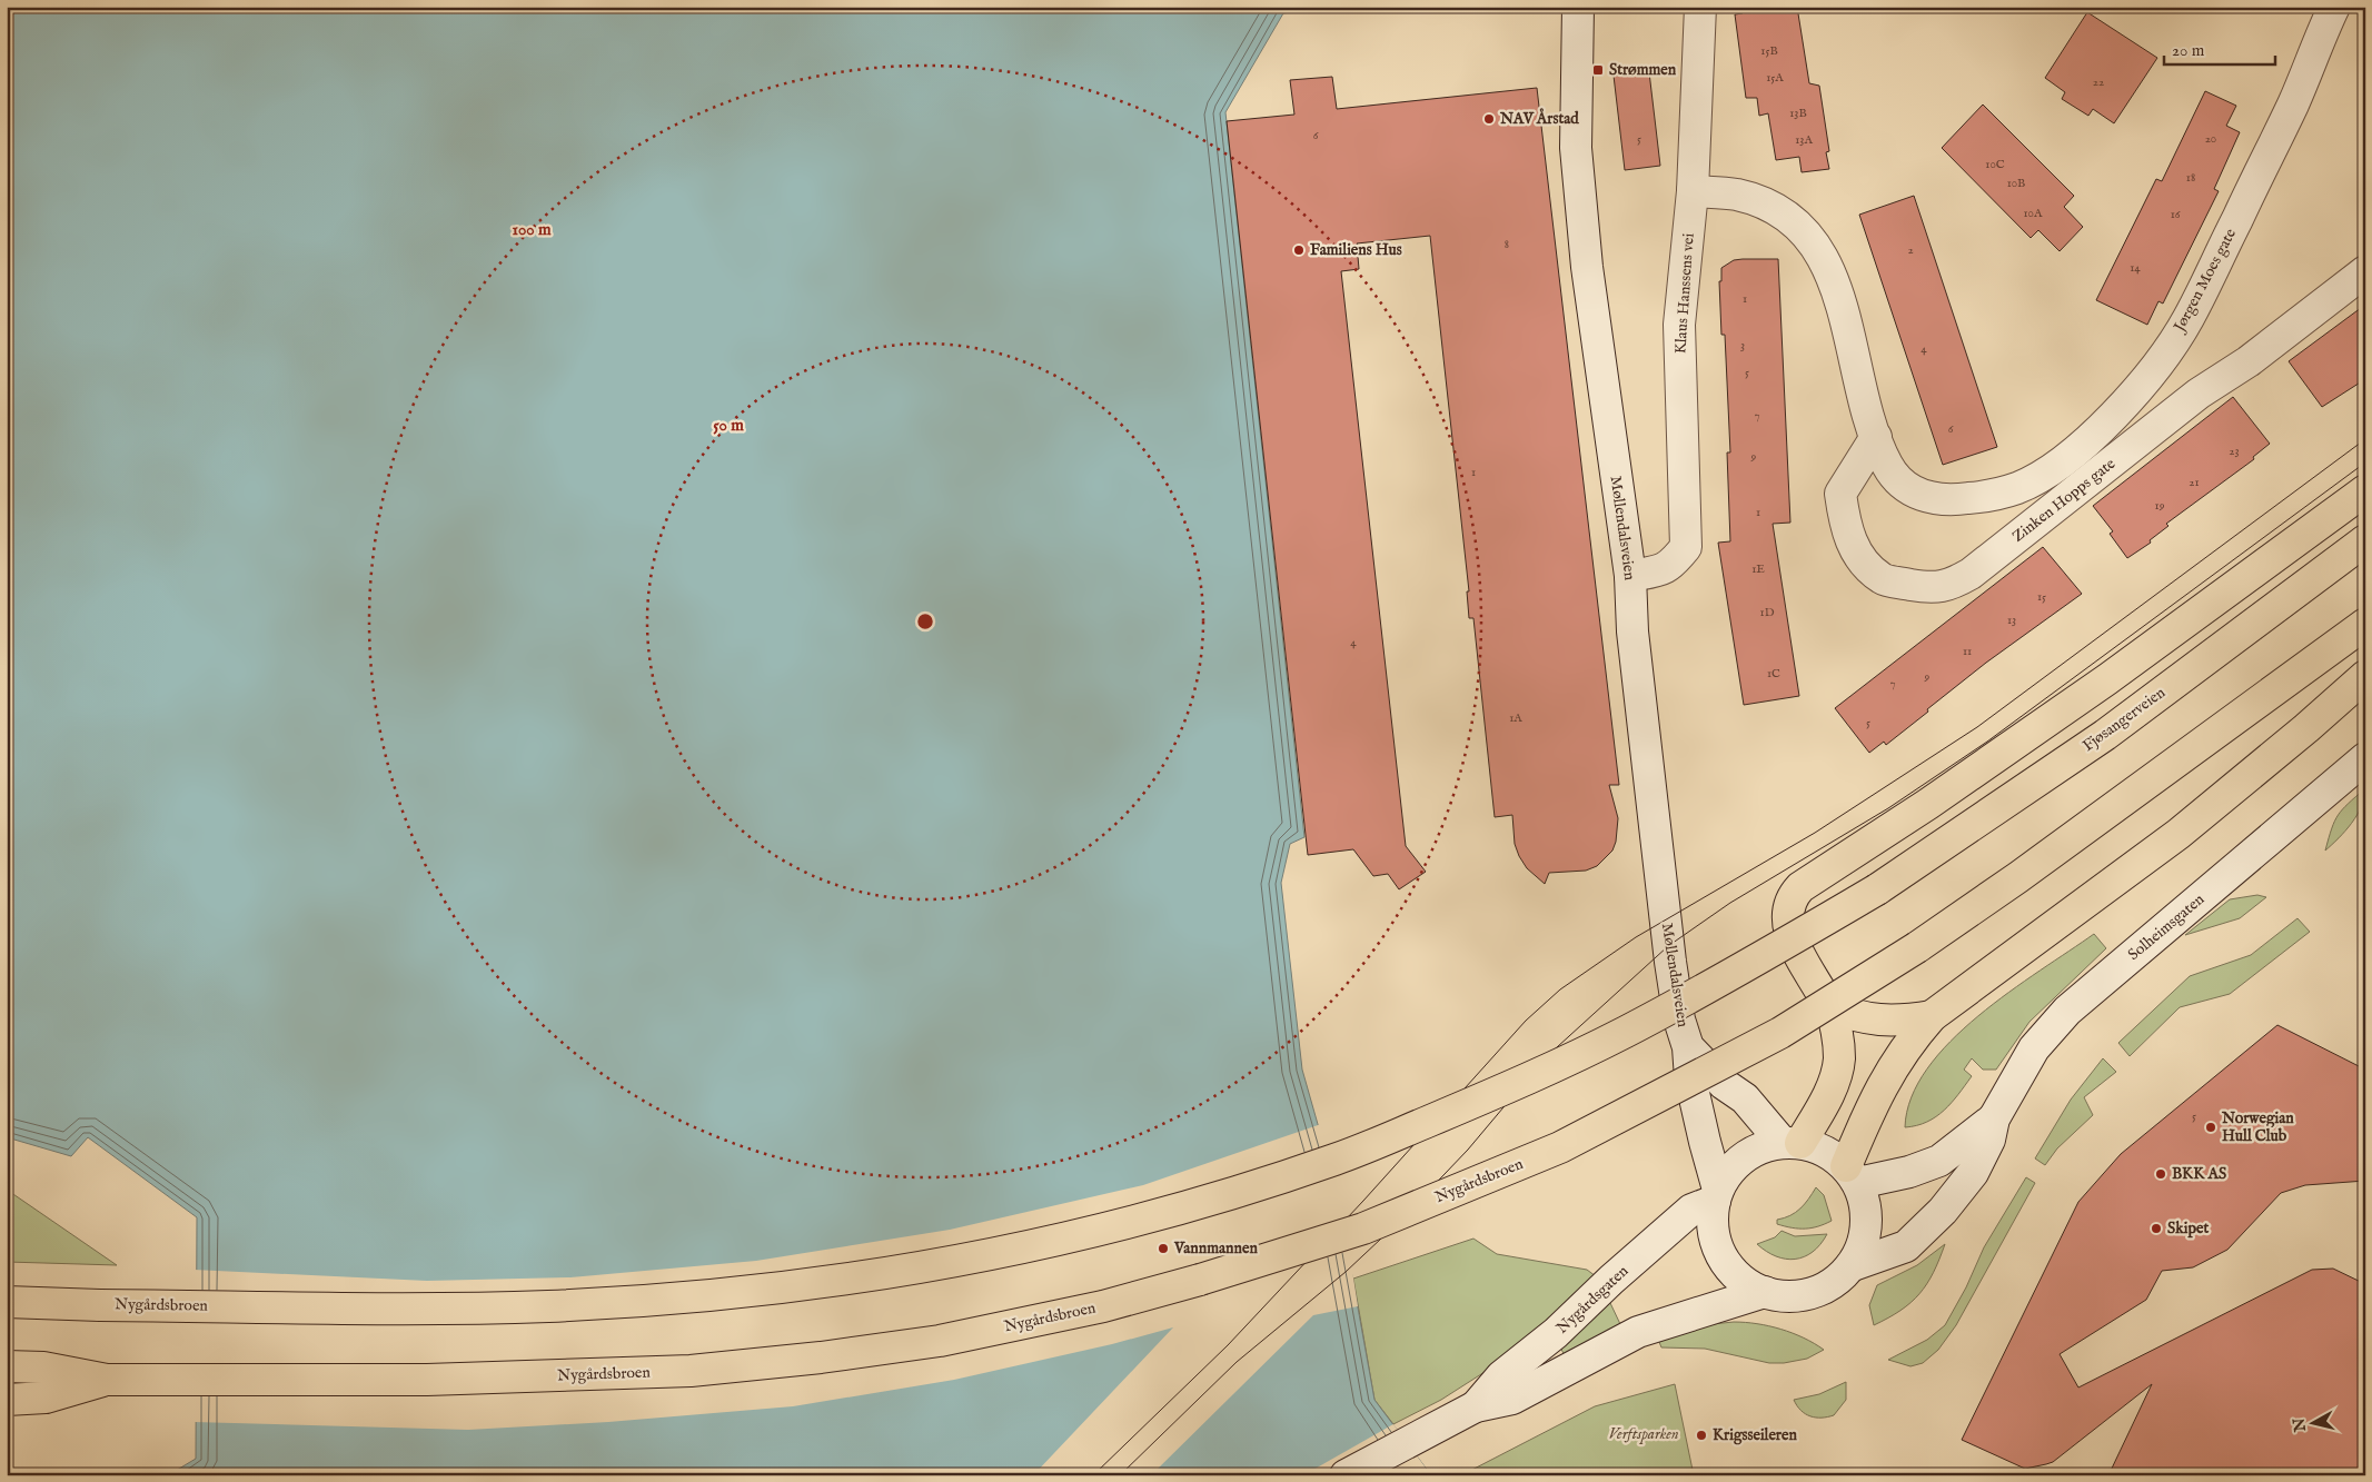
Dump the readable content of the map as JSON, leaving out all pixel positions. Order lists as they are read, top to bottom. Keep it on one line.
{"streets":{"highway":["Fjøsangerveien","Nygårdsbroen"],"street":["Jørgen Moes gate","Klaus Hanssens vei","Zinken Hopps gate","Møllendalsveien","Solheimsgaten","Nygårdsgaten"]},"crossings":[["Jørgen Moes gate","Klaus Hanssens vei"],["Jørgen Moes gate","Zinken Hopps gate"],["Klaus Hanssens vei","Møllendalsveien"],["Møllendalsveien","Solheimsgaten"],["Møllendalsveien","Nygårdsgaten"],["Fjøsangerveien","Nygårdsbroen"],["Solheimsgaten","Nygårdsgaten"]],"parks":["Verftsparken"],"places":{"transit":["Strømmen"],"other":["NAV Årstad","Familiens Hus","Norwegian Hull Club","BKK AS","Skipet","Vannmannen","Krigsseileren"]},"house_numbers":["15B","15A","22","13B","6","5","20","13A","10C","18","10B","10A","16","8","2","14","1","3","4","5","7","6","23","9","1","21","19","1","1E","15","1D","13","4","11","1C","9","7","1A","5","5"],"scale_bar":"20 m","north":"left","rings":["100 m","50 m"]}
